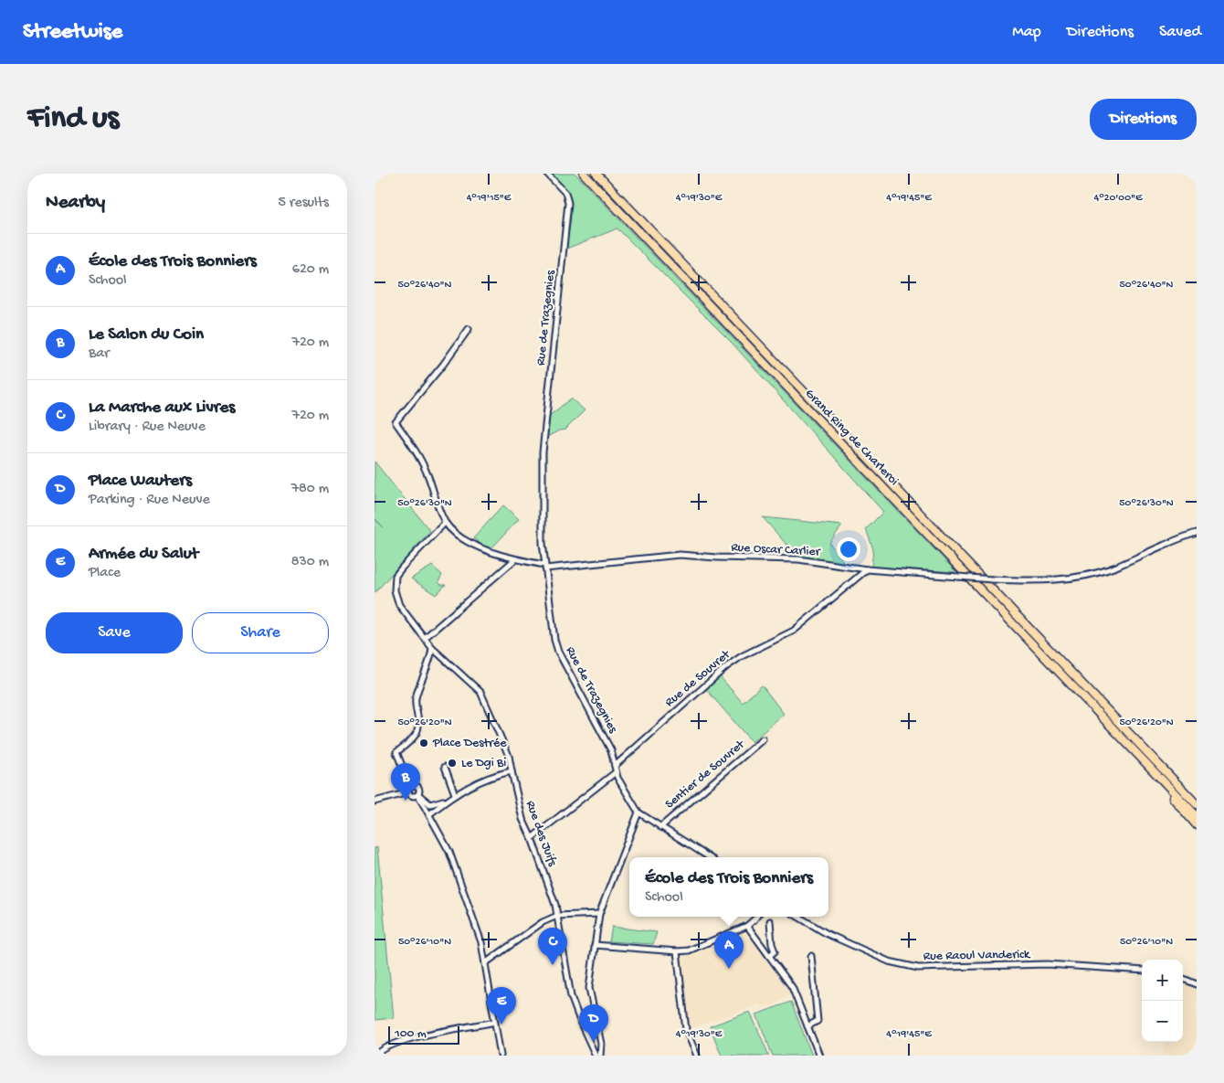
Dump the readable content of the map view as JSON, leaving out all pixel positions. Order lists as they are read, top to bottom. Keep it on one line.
{"streets":{"highway":["Grand Ring de Charleroi"],"street":["Rue de Trazegnies","Rue Oscar Carlier","Rue de Souvret","Sentier de Souvret","Rue des Juifs","Rue Raoul Vanderick"]},"crossings":[["Rue de Trazegnies","Rue Oscar Carlier"],["Rue de Trazegnies","Rue de Souvret"],["Rue Oscar Carlier","Rue de Souvret"],["Rue Oscar Carlier","Rue des Juifs"]],"places":["Place Destrée","Le Dgi Bi"],"scale_bar":"100 m","page":{"header":"Streetwise","nav":["Map","Directions","Saved"],"buttons":["Directions",["Save","Share"]],"title":"Find us","heading":["Nearby","5 results"],"list":[{"mark":"A","name":"École des Trois Bonniers","note":"School","value":"620 m"},{"mark":"B","name":"Le Salon du Coin","note":"Bar","value":"720 m"},{"mark":"C","name":"La Marche aux Livres","note":"Library · Rue Neuve","value":"720 m"},{"mark":"D","name":"Place Wauters","note":"Parking · Rue Neuve","value":"780 m"},{"mark":"E","name":"Armée du Salut","note":"Place","value":"830 m"}],"pins":["B","C","A","E","D"],"popup":["École des Trois Bonniers","School"],"map_buttons":["+","−"],"scale":"100 m"},"coordinates":["4°19'15\"E","4°19'30\"E","4°19'45\"E","4°20'00\"E","50°26'40\"N","50°26'30\"N","50°26'20\"N","50°26'10\"N"]}
